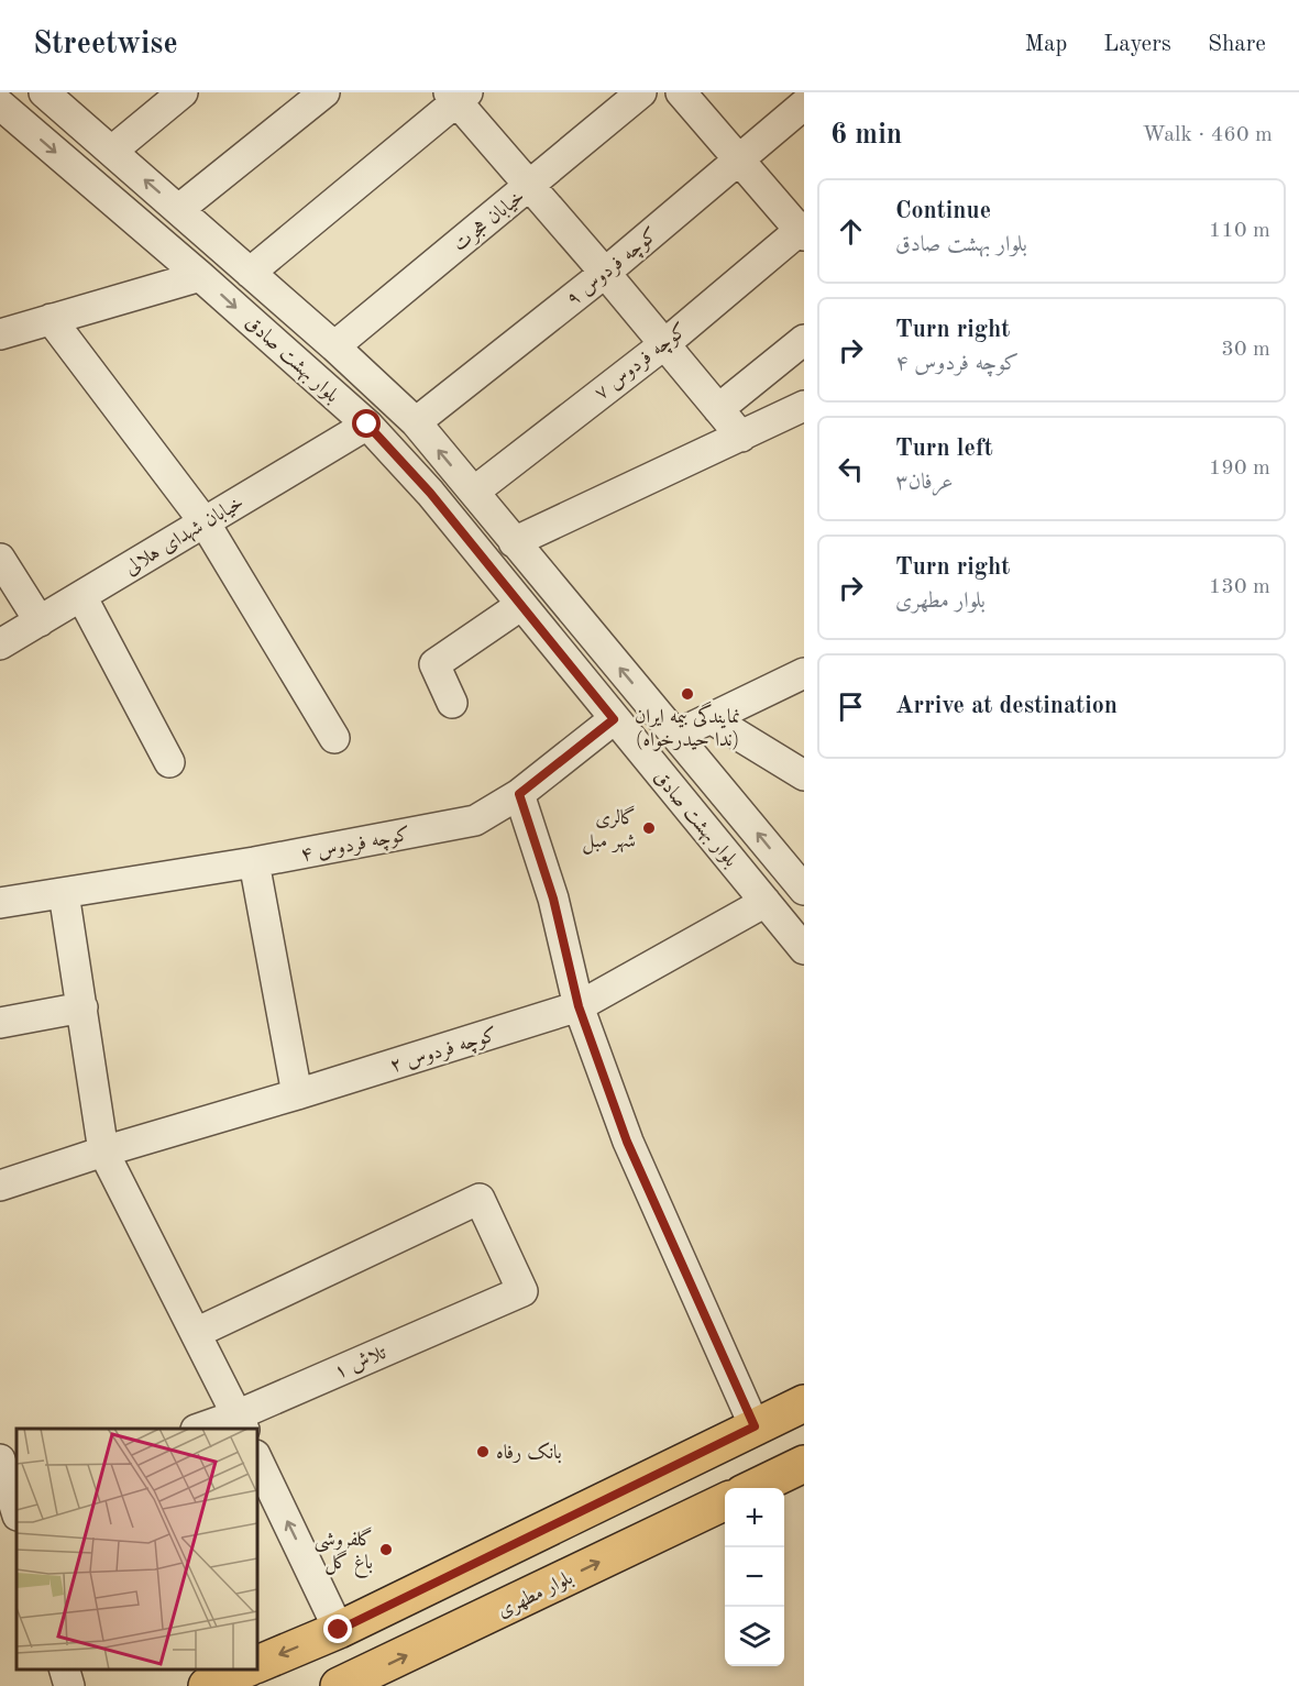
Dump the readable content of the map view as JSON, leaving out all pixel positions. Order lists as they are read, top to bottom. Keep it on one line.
{"streets":{"main road":["بلوار مطهری"],"street":["خیابان هجرت","کوچه فردوس ۹","بلوار بهشت صادق","کوچه فردوس ۷","خیابان شهدای هلالی","کوچه فردوس ۴","کوچه فردوس ۲","تلاش ۱"]},"crossings":[["خیابان هجرت","بلوار بهشت صادق"],["کوچه فردوس ۹","بلوار بهشت صادق"],["بلوار بهشت صادق","کوچه فردوس ۷"],["بلوار بهشت صادق","خیابان شهدای هلالی"],["بلوار بهشت صادق","کوچه فردوس ۴"],["بلوار بهشت صادق","کوچه فردوس ۲"]],"places":["نمایندگی بیمه ایران (ندا حیدرخواه)","گالری شهر مبل","بانک رفاه","گلفروشی باغ گل"],"page":{"header":"Streetwise","nav":["Map","Layers","Share"],"heading":["6 min","Walk · 460 m"],"list":[["Continue","بلوار بهشت صادق","110 m"],["Turn right","کوچه فردوس ۴","30 m"],["Turn left","عرفان۳","190 m"],["Turn right","بلوار مطهری","130 m"],"Arrive at destination"],"map_buttons":["+","−"]}}
